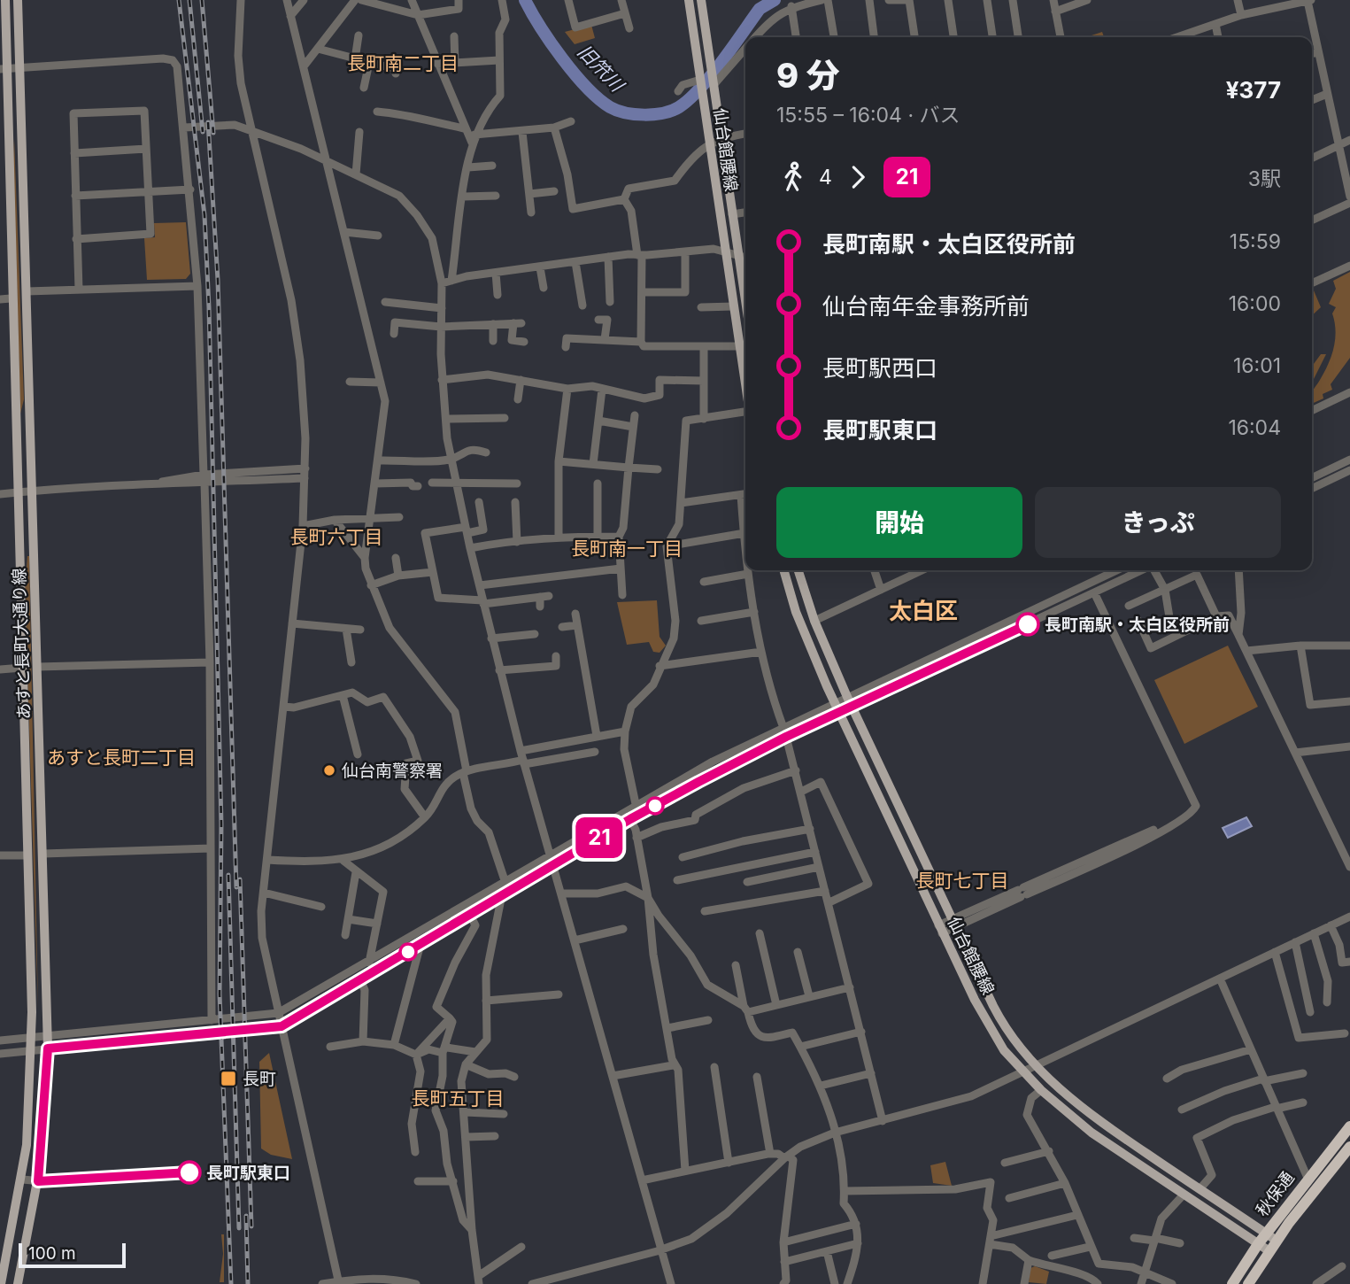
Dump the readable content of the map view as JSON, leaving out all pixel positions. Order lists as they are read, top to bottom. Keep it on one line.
{"streets":{"highway":["秋保通"],"main road":["仙台館腰線","あすと長町大通り線"]},"crossings":[["仙台館腰線","秋保通"]],"districts":["長町南二丁目","長町六丁目","長町南一丁目","太白区","あすと長町二丁目","長町七丁目","長町五丁目"],"water":["旧笊川"],"places":{"other":["長町南駅・太白区役所前","仙台南警察署","長町駅東口"],"transit":["長町"]},"lines":["bus line 21"],"scale_bar":"100 m","page":{"on_map":"21","heading":["9 分","15:55 – 16:04 · バス","¥377"],"legs":["4","21","3駅"],"list":[{"name":"長町南駅・太白区役所前","value":"15:59"},{"name":"仙台南年金事務所前","value":"16:00"},{"name":"長町駅西口","value":"16:01"},{"name":"長町駅東口","value":"16:04"}],"buttons":["開始","きっぷ"],"scale":"100 m"}}
